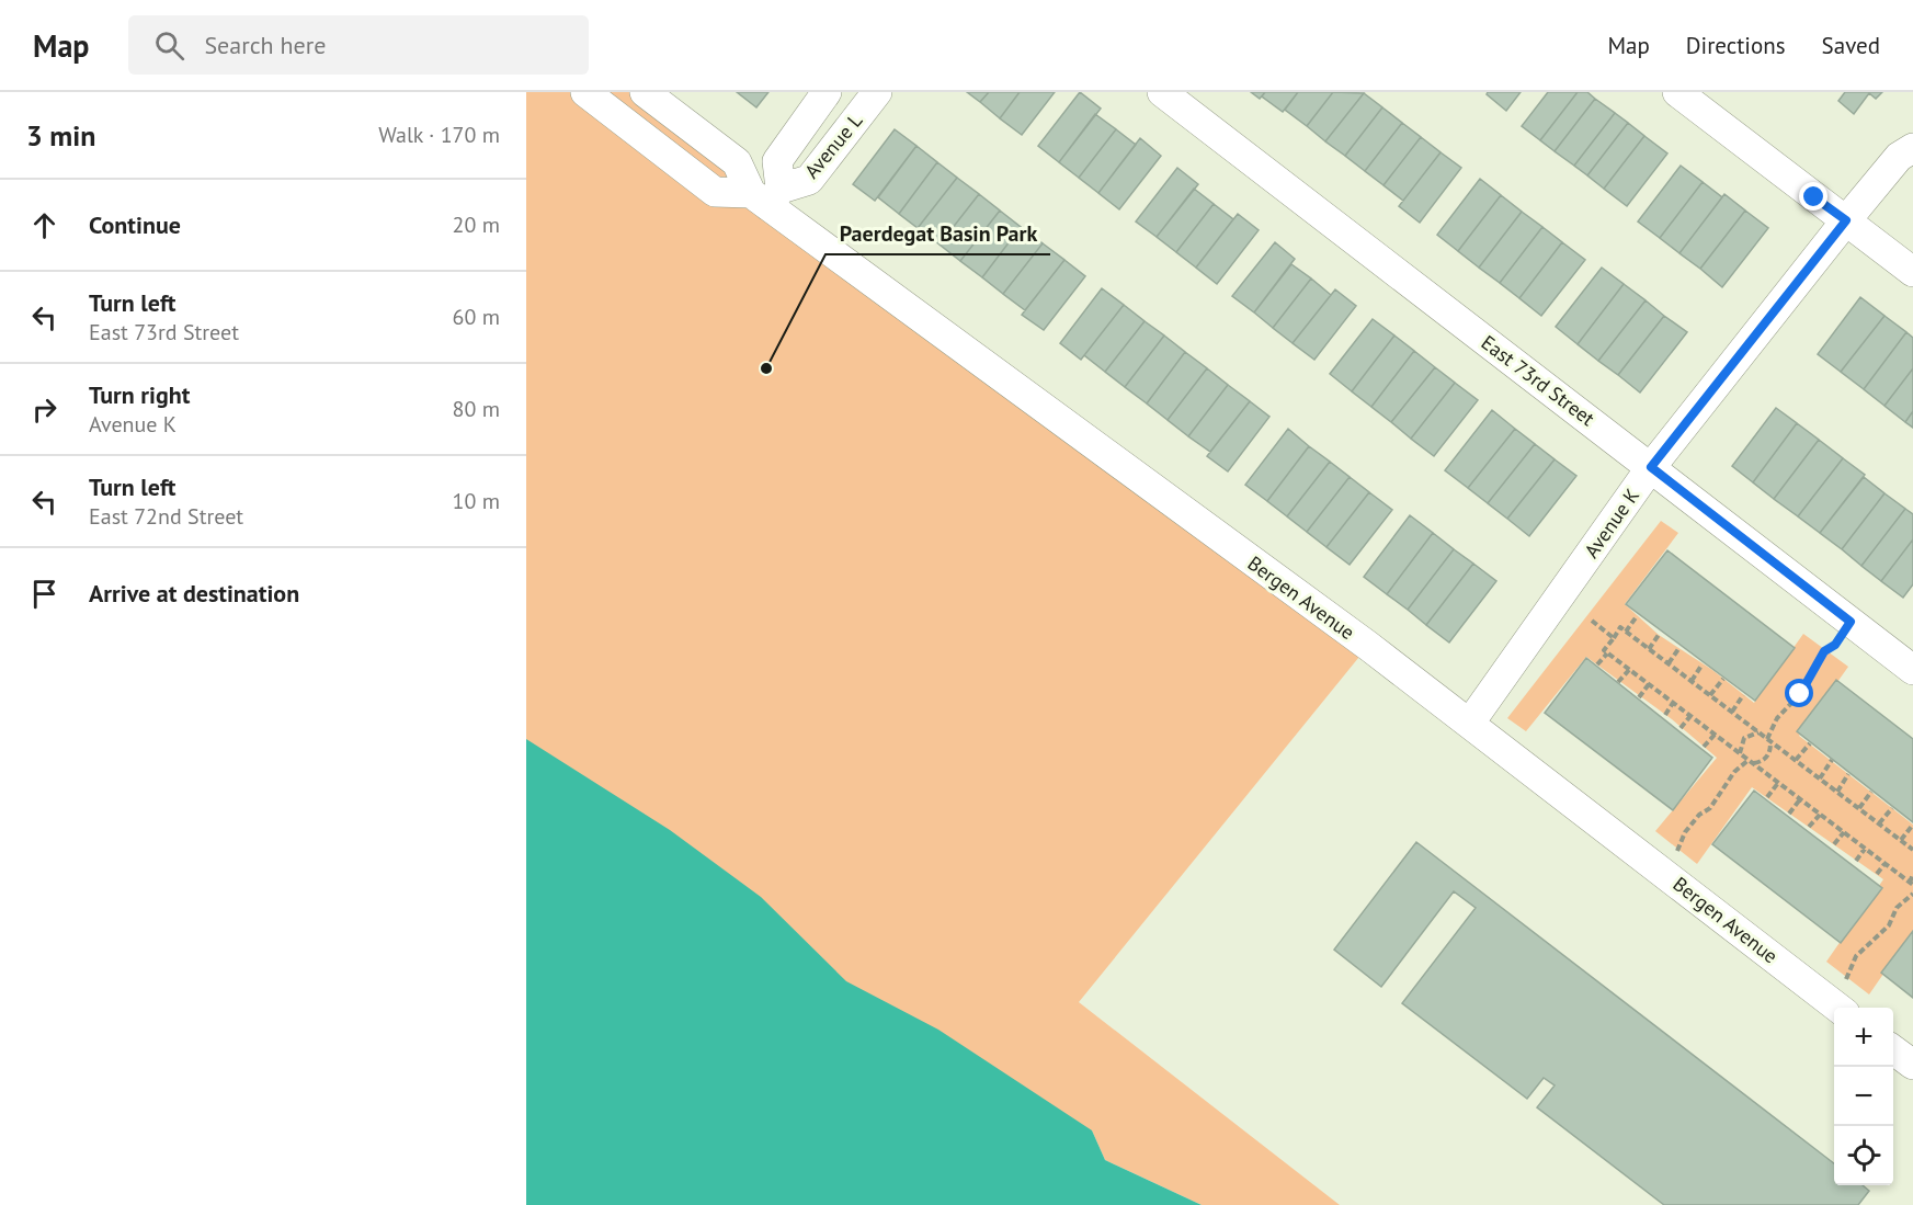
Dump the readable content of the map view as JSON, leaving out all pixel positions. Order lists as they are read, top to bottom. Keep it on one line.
{"streets":{"street":["Avenue L","East 73rd Street","Avenue K","Bergen Avenue"]},"crossings":[["Avenue L","Bergen Avenue"],["East 73rd Street","Avenue K"],["Avenue K","Bergen Avenue"]],"places":["Paerdegat Basin Park"],"page":{"header":"Map","search":"Search here","nav":["Map","Directions","Saved"],"heading":["3 min","Walk · 170 m"],"list":[["Continue","20 m"],["Turn left","East 73rd Street","60 m"],["Turn right","Avenue K","80 m"],["Turn left","East 72nd Street","10 m"],"Arrive at destination"],"map_buttons":["+","−"]}}
